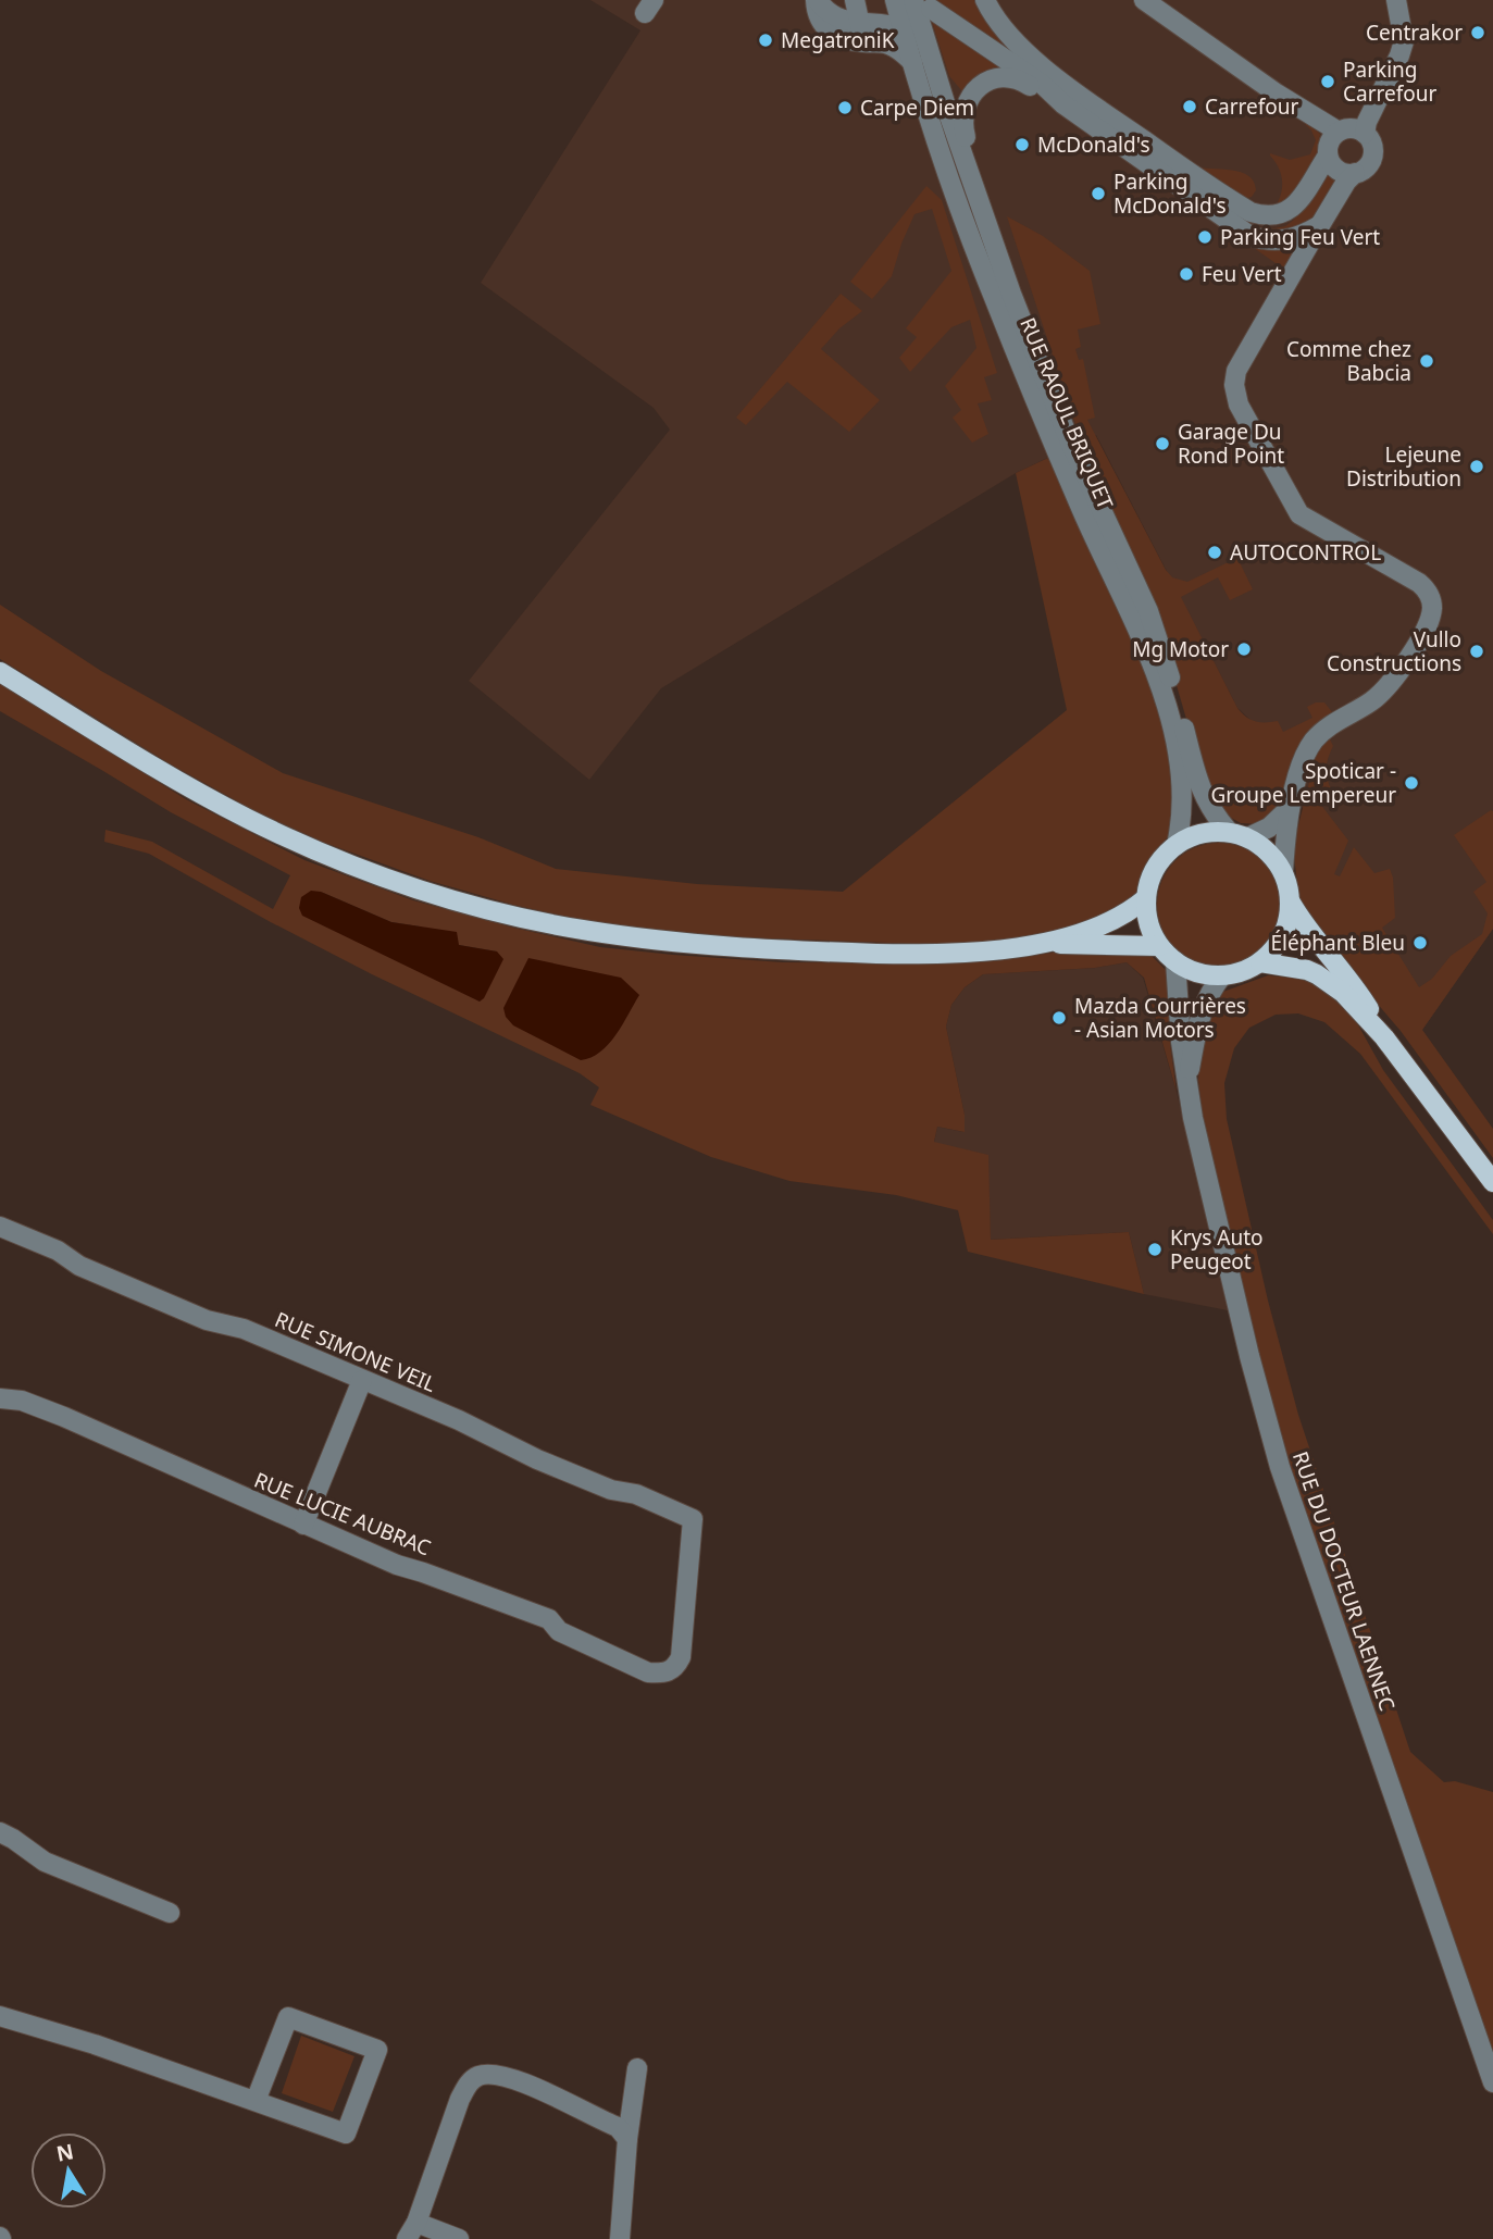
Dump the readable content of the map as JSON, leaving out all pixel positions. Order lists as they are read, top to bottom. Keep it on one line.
{"streets":{"street":["RUE RAOUL BRIQUET","RUE SIMONE VEIL","RUE LUCIE AUBRAC","RUE DU DOCTEUR LAENNEC"]},"crossings":[["RUE RAOUL BRIQUET","RUE DU DOCTEUR LAENNEC"],["RUE SIMONE VEIL","RUE LUCIE AUBRAC"]],"places":["Centrakor","MegatroniK","Parking Carrefour","Carrefour","Carpe Diem","McDonald's","Parking McDonald's","Parking Feu Vert","Feu Vert","Comme chez Babcia","Garage Du Rond Point","Lejeune Distribution","AUTOCONTROL","Mg Motor","Vullo Constructions","Spoticar - Groupe Lempereur","Éléphant Bleu","Mazda Courrières - Asian Motors","Krys Auto Peugeot"],"north":"top"}
